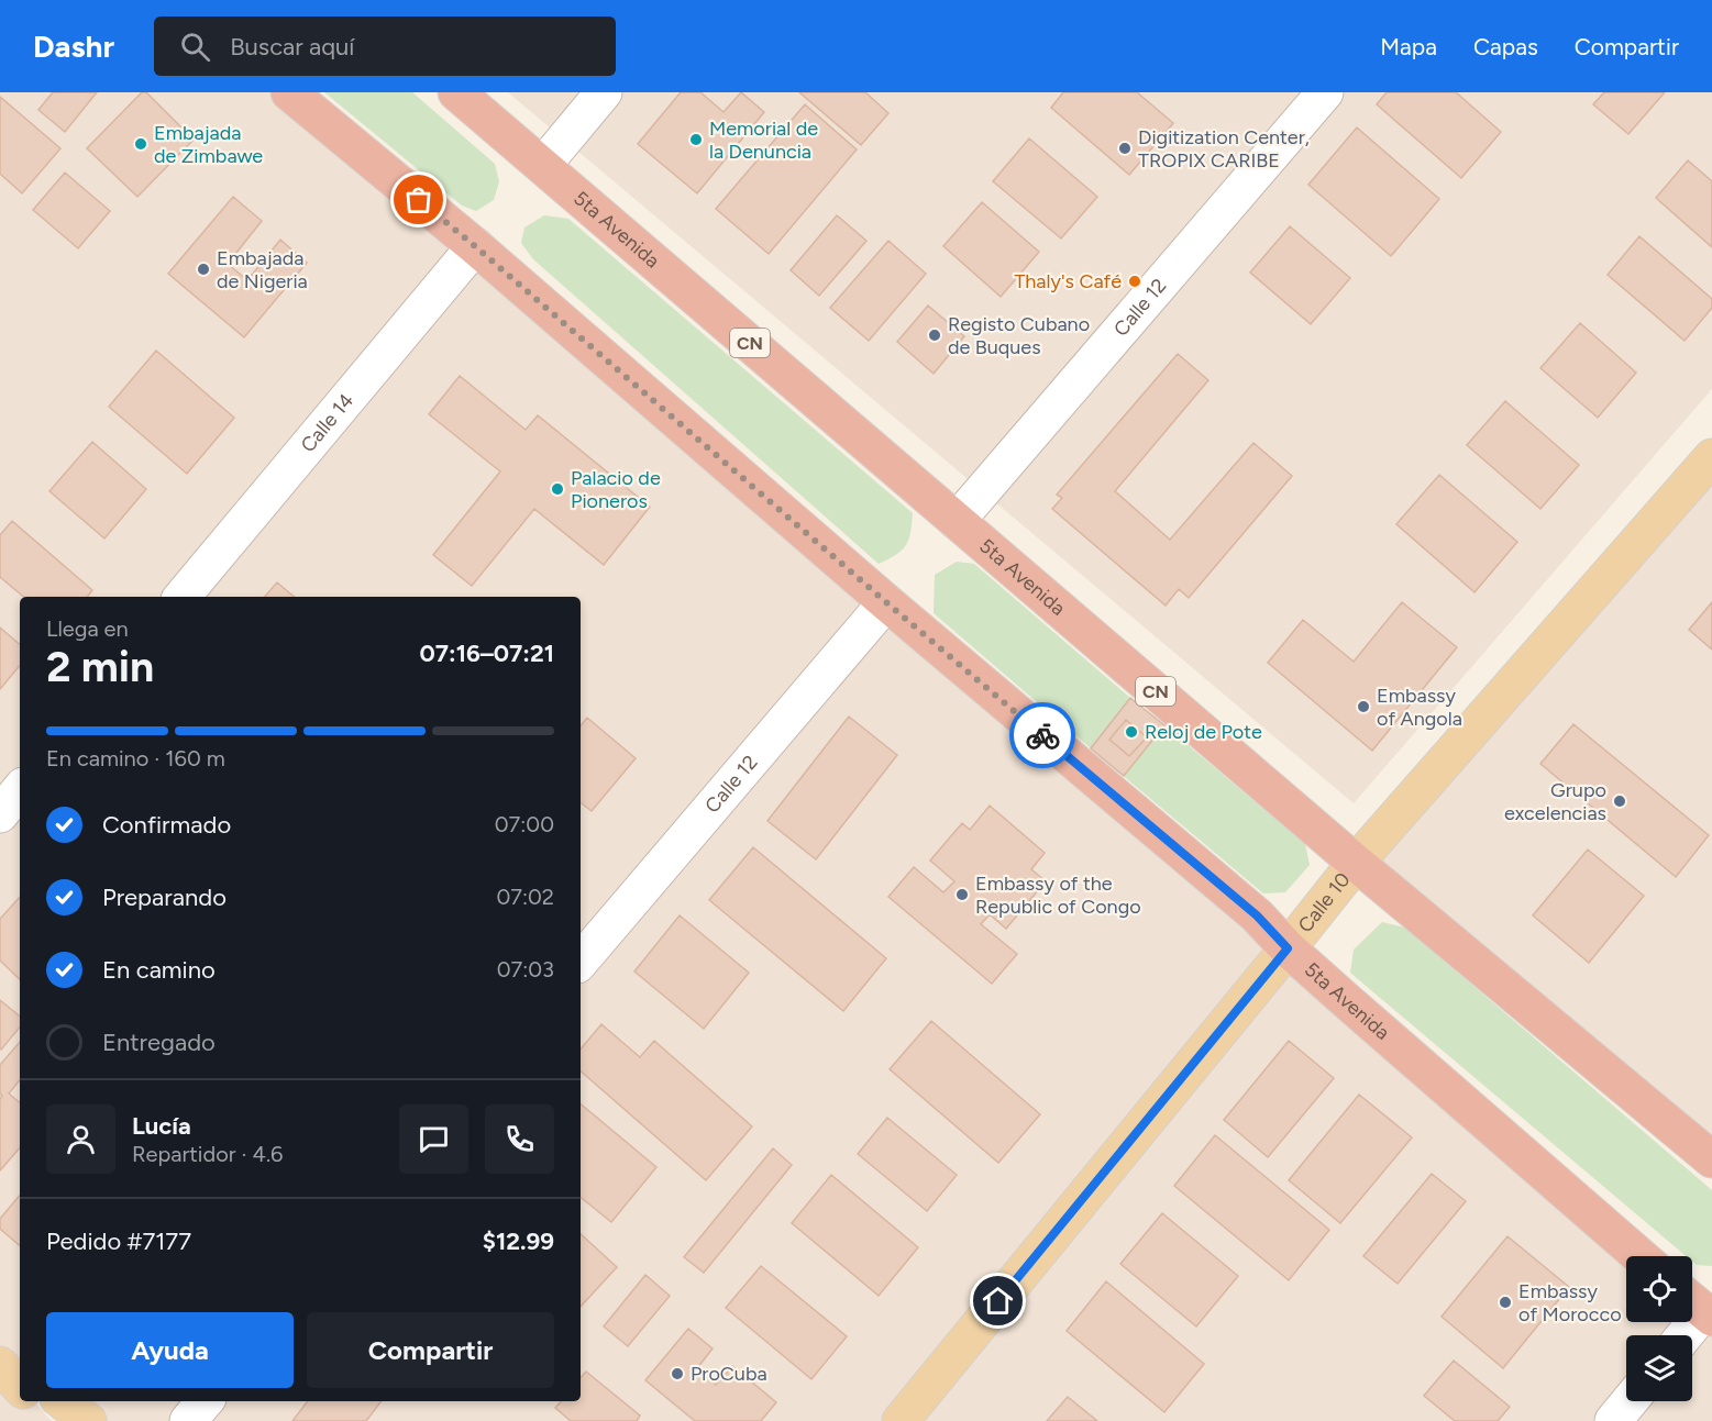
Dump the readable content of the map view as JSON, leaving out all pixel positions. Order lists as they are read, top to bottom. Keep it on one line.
{"streets":{"highway":["5ta Avenida","CN"],"main road":["Calle 10"],"street":["Calle 12","Calle 14"]},"crossings":[["5ta Avenida","Calle 12"],["5ta Avenida","Calle 14"],["5ta Avenida","Calle 10"]],"places":["Memorial de la Denuncia","Embajada de Zimbawe","Digitization Center, TROPIX CARIBE","Embajada de Nigeria","Thaly's Café","Registo Cubano de Buques","Palacio de Pioneros","Embassy of Angola","Reloj de Pote","Grupo excelencias","Embassy of the Republic of Congo","Embassy of Morocco","ProCuba"],"page":{"header":"Dashr","search":"Buscar aquí","nav":["Mapa","Capas","Compartir"],"heading":["2 min","Llega en","07:16–07:21"],"panel":["Lucía","Repartidor · 4.6","Pedido #7177","$12.99"],"bar":"En camino · 160 m","list":[["Confirmado","07:00"],["Preparando","07:02"],["En camino","07:03"],"Entregado"],"buttons":["Ayuda","Compartir"]}}
